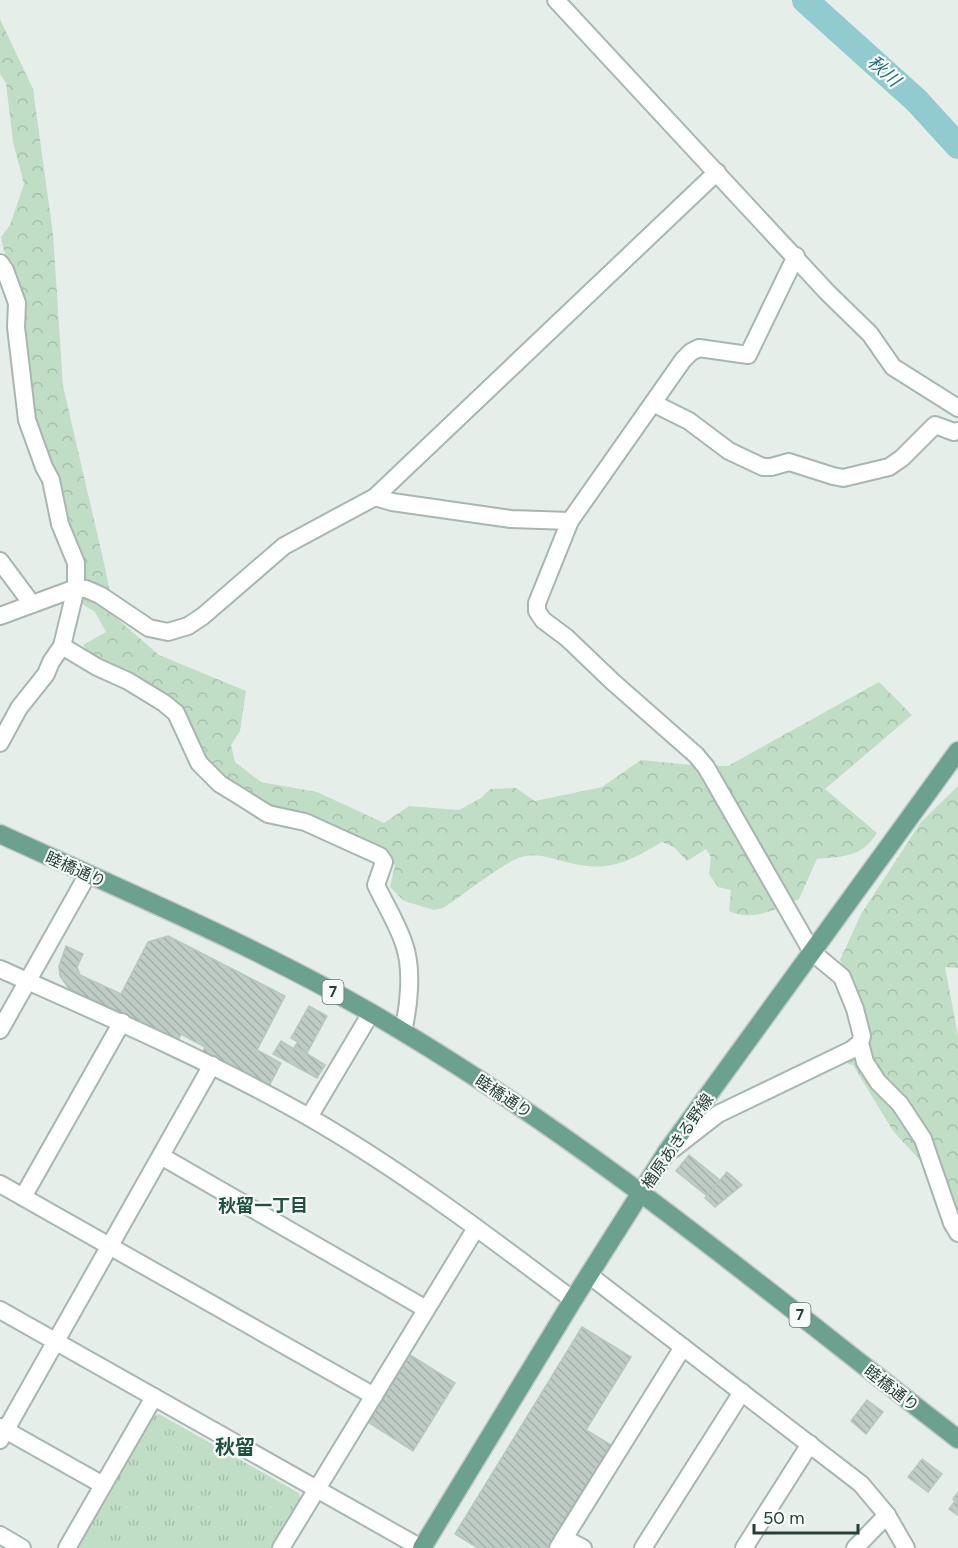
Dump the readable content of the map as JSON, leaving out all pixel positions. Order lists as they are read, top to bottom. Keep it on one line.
{"streets":{"main road":["睦橋通り","7","楢原あきる野線"]},"crossings":[["睦橋通り","楢原あきる野線"]],"districts":["秋留一丁目","秋留"],"water":["秋川"],"scale_bar":"50 m"}
